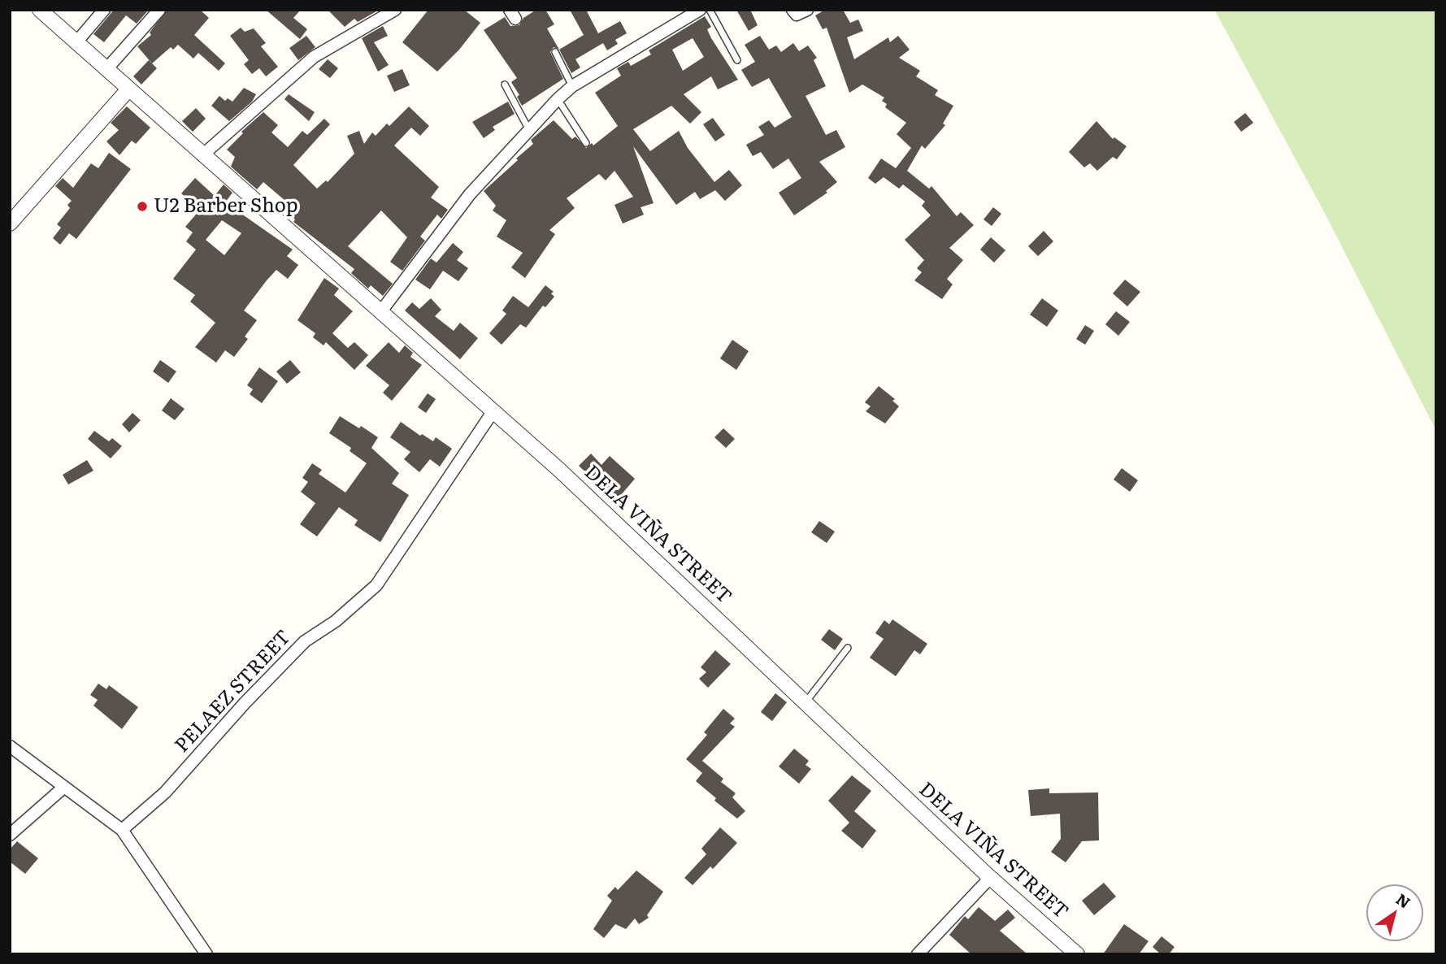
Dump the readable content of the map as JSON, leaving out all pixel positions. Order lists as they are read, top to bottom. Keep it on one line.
{"streets":{"street":["DELA VIÑA STREET","PELAEZ STREET"]},"crossings":[["DELA VIÑA STREET","PELAEZ STREET"]],"places":["U2 Barber Shop"],"north":"top right"}
